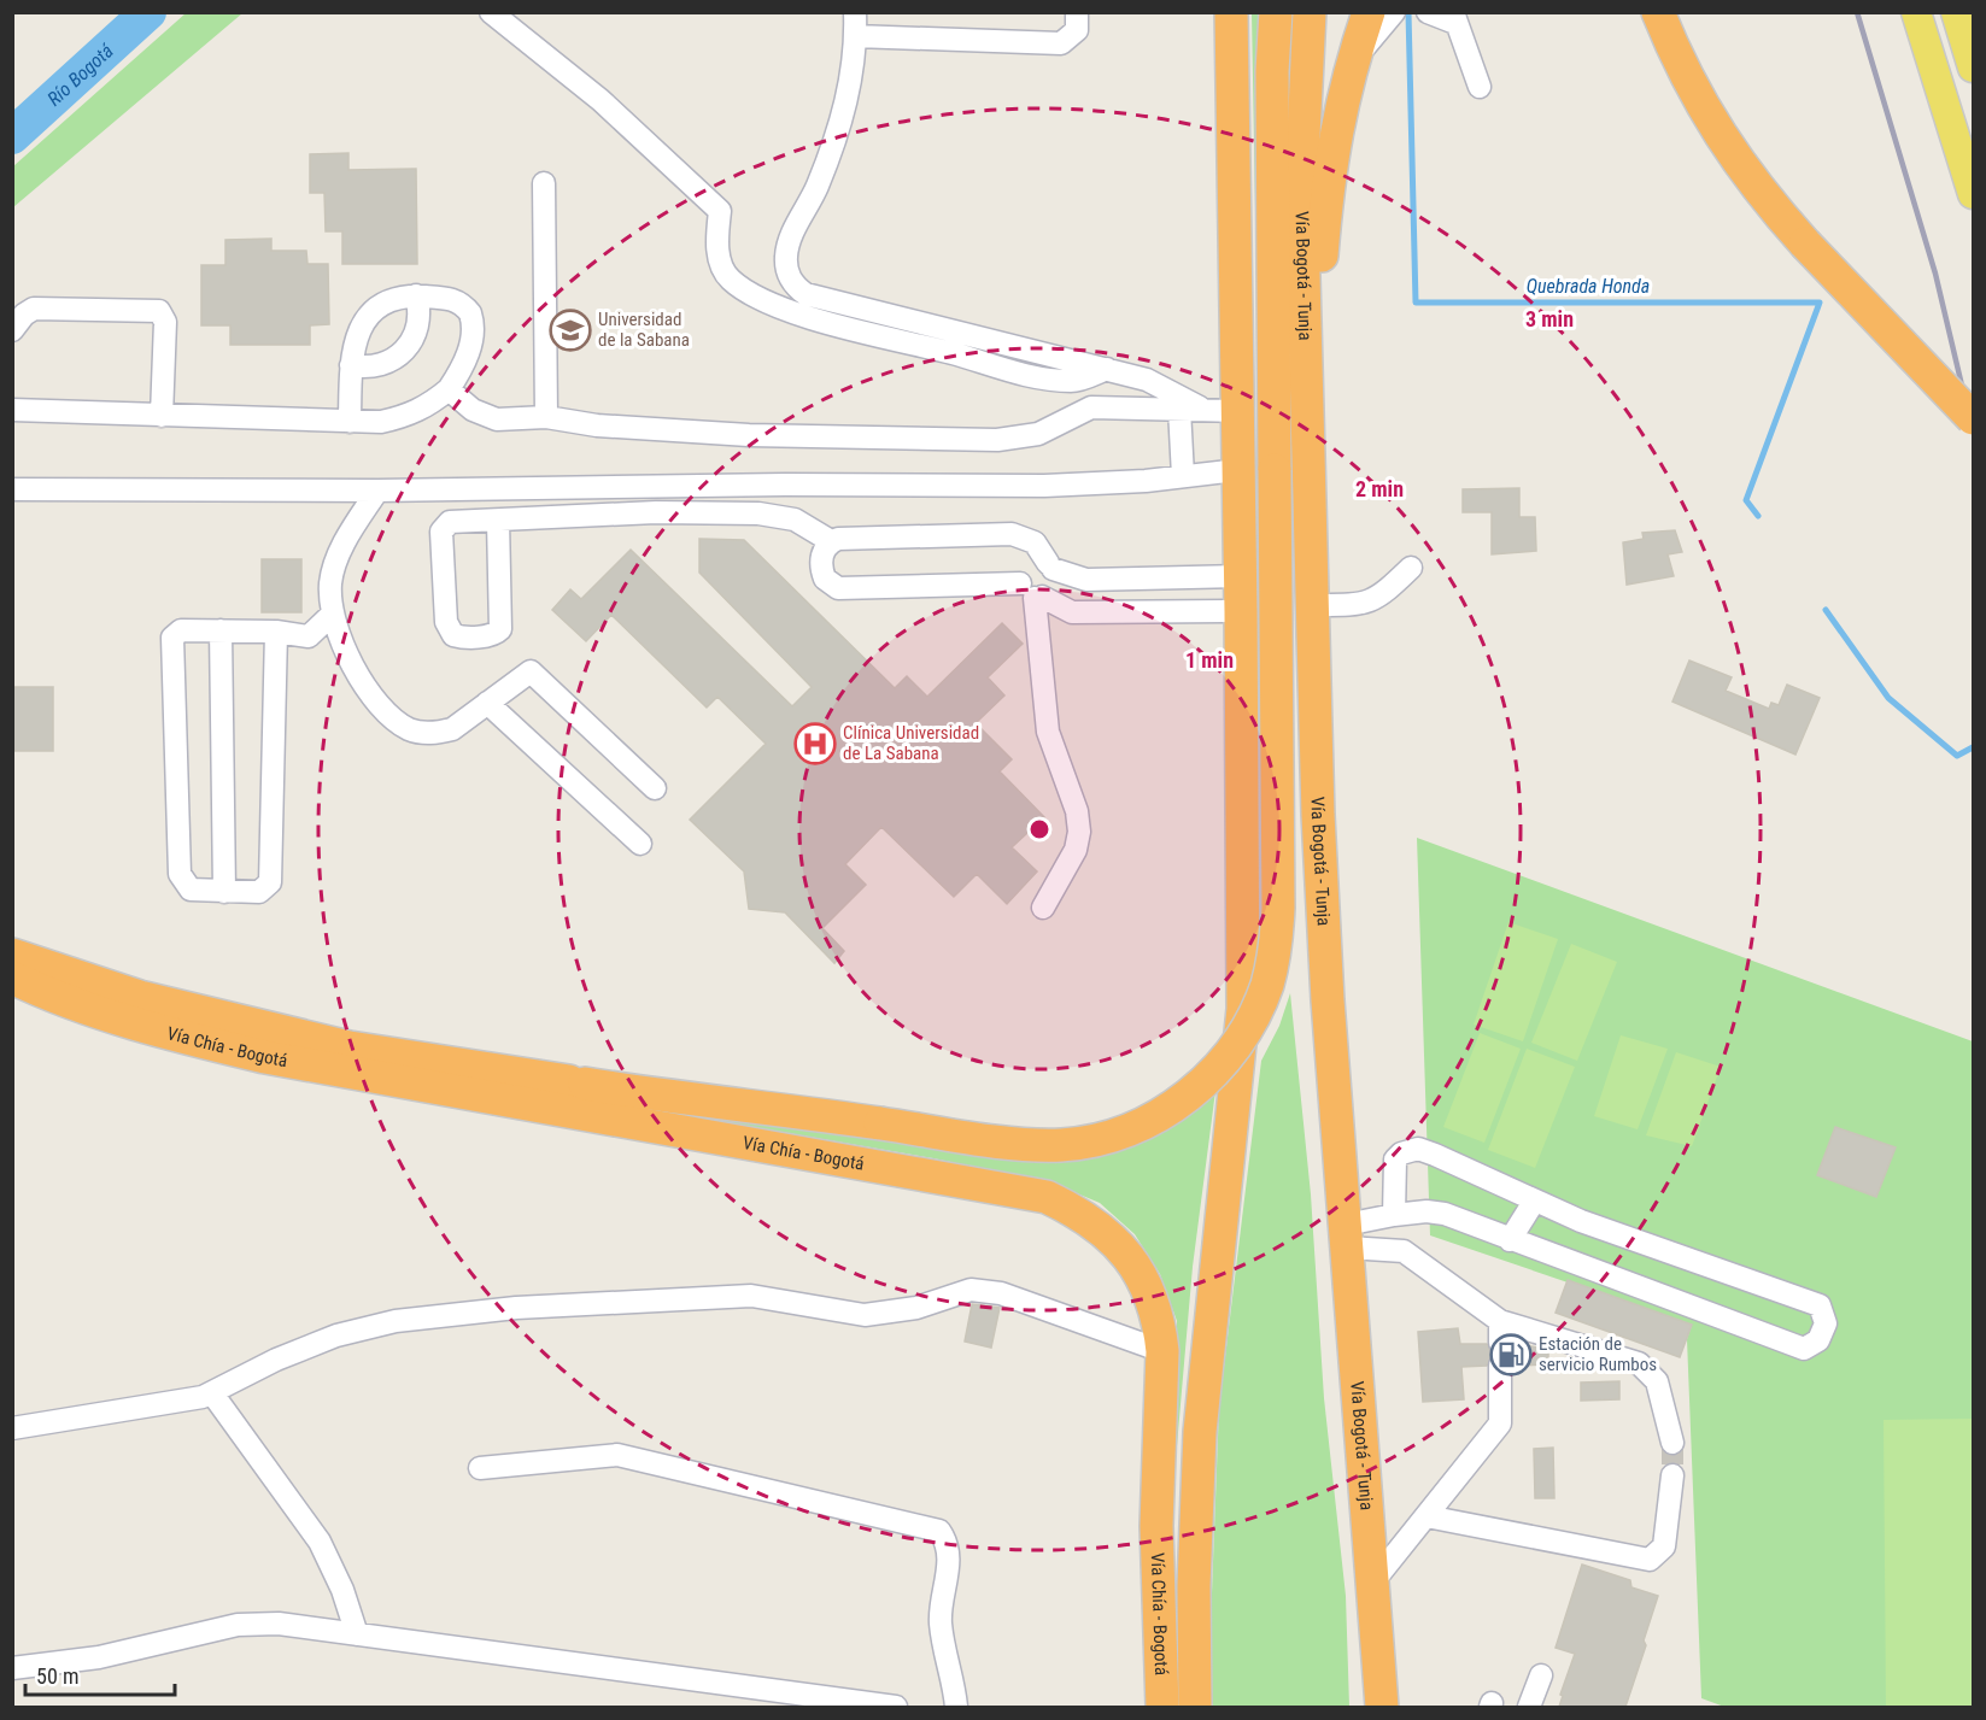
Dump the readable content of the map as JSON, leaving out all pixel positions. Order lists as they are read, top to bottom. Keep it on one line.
{"streets":{"highway":["Vía Bogotá - Tunja","Vía Chía - Bogotá"]},"water":["Río Bogotá","Quebrada Honda"],"places":{"school or university":["Universidad de la Sabana"],"hospital":["Clínica Universidad de La Sabana"],"fuel station":["Estación de servicio Rumbos"]},"scale_bar":"50 m","rings":["3 min","2 min","1 min"]}
